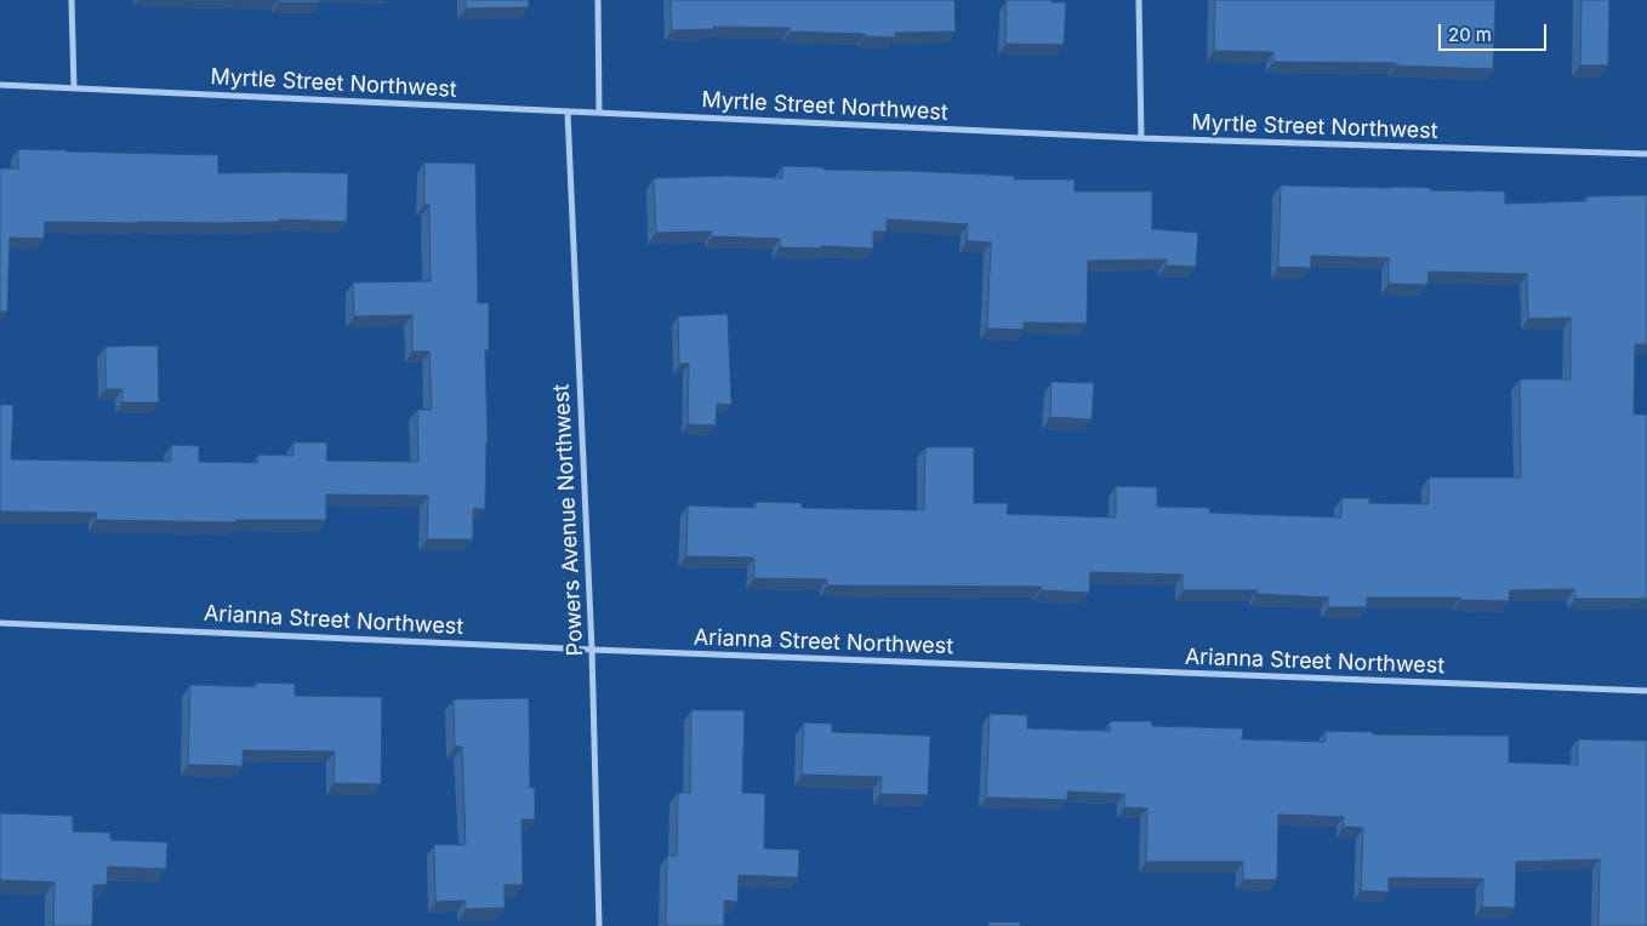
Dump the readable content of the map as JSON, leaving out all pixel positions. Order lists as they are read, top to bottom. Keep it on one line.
{"streets":{"street":["Myrtle Street Northwest","Powers Avenue Northwest","Arianna Street Northwest"]},"crossings":[["Myrtle Street Northwest","Powers Avenue Northwest"],["Powers Avenue Northwest","Arianna Street Northwest"]],"scale_bar":"20 m"}
